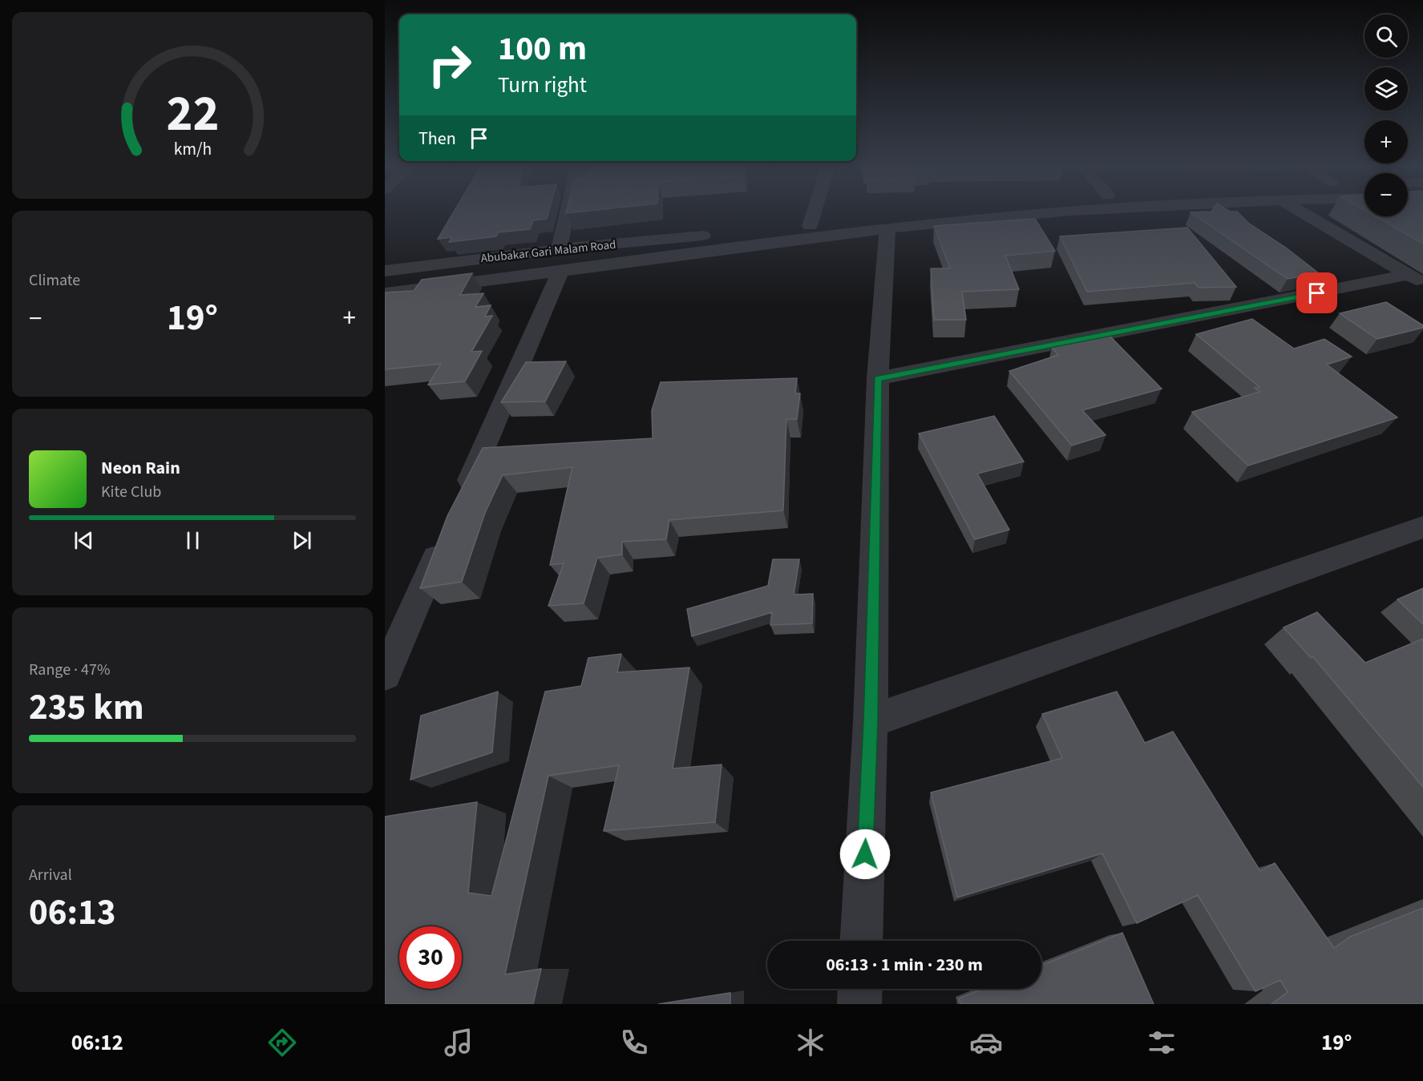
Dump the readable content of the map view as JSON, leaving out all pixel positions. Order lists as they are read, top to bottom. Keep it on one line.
{"streets":{"street":["Abubakar Gari Malam Road"]},"page":{"map_buttons":["+","−"],"turn":["100 m","Turn right"],"then":"Then","tile":["Climate",["Range · 47%","235 km"],["Arrival","06:13"]],"heat":["−","19°","+"],"song":["Neon Rain","Kite Club"],"limit":"30","trip":"06:13 · 1 min · 230 m","tabs":["06:12","19°"],"gauge":["22","km/h"]}}
